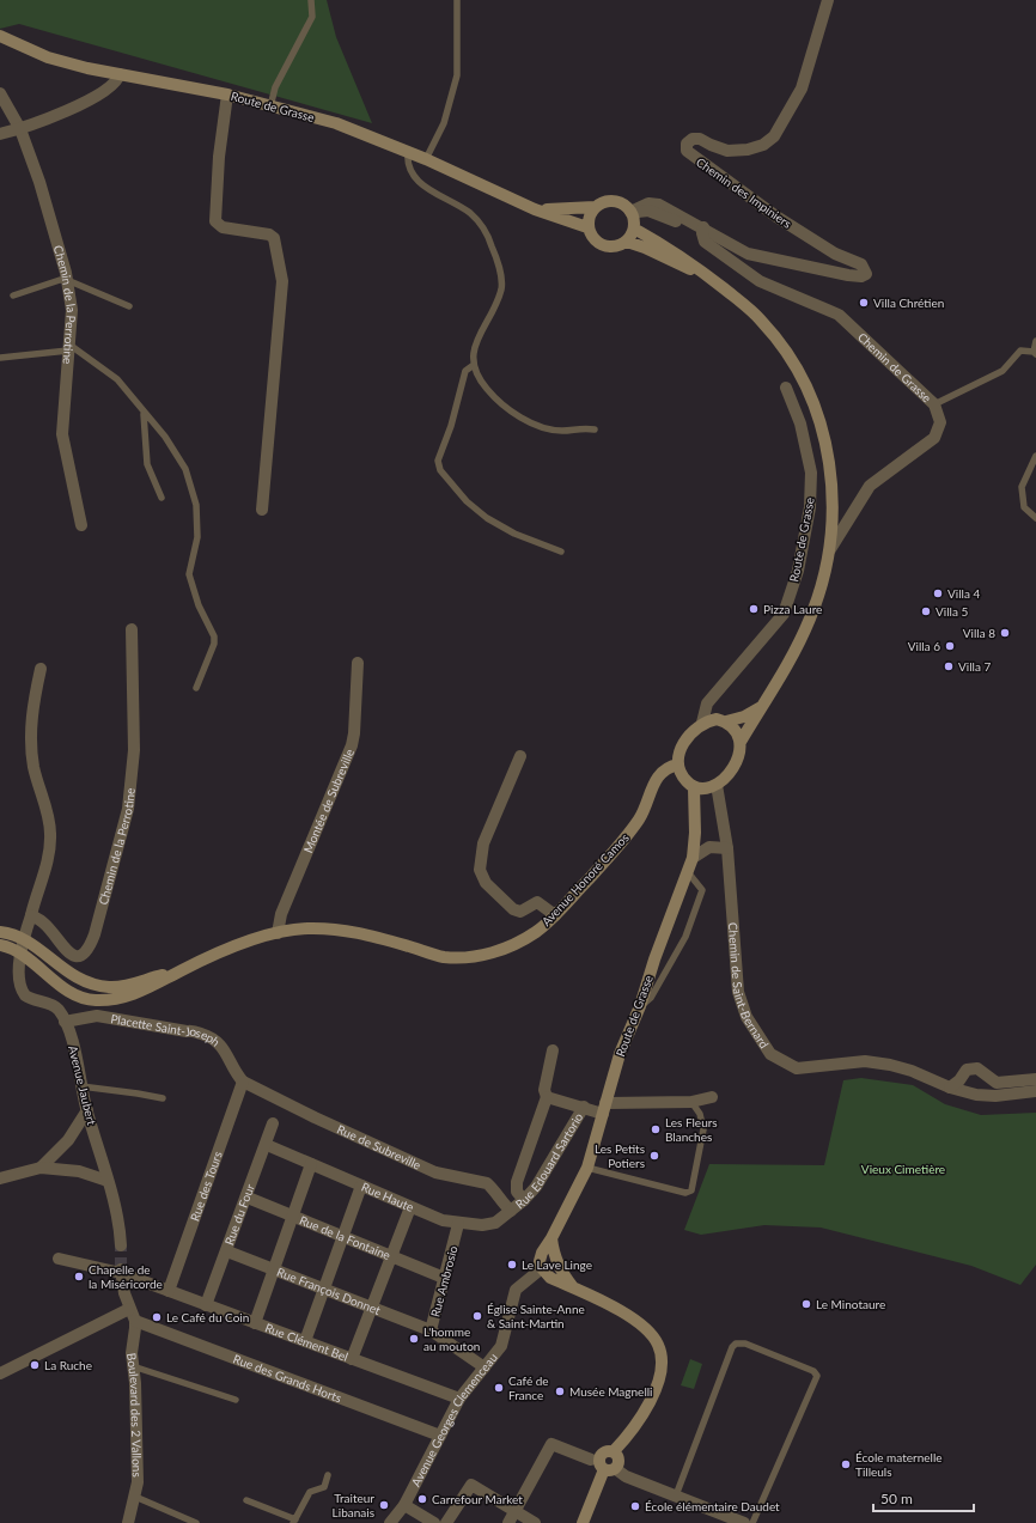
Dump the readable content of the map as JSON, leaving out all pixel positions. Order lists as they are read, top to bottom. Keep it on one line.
{"streets":{"main road":["Route de Grasse","Avenue Honoré Camos"],"street":["Chemin des Impiniers","Chemin de la Perrotine","Chemin de Grasse","Montée de Subreville","Chemin de Saint-Bernard","Placette Saint-Joseph","Avenue Jaubert","Rue de Subreville","Rue Edouard Sartorio","Rue des Tours","Rue Haute","Rue du Four","Rue de la Fontaine","Rue Ambrosio","Rue François Donnet","Rue Clément Bel","Rue des Grands Horts","Boulevard des 2 Vallons","Avenue Georges Clemenceau"]},"crossings":[["Route de Grasse","Chemin des Impiniers"],["Route de Grasse","Chemin de Grasse"],["Route de Grasse","Avenue Honoré Camos"],["Route de Grasse","Chemin de Saint-Bernard"],["Route de Grasse","Avenue Georges Clemenceau"],["Chemin des Impiniers","Chemin de Grasse"],["Montée de Subreville","Avenue Honoré Camos"],["Avenue Honoré Camos","Chemin de Saint-Bernard"],["Avenue Honoré Camos","Avenue Jaubert"],["Placette Saint-Joseph","Avenue Jaubert"],["Placette Saint-Joseph","Rue de Subreville"],["Placette Saint-Joseph","Rue des Tours"],["Rue de Subreville","Rue Edouard Sartorio"],["Rue de Subreville","Rue des Tours"],["Rue de Subreville","Rue Haute"],["Rue Edouard Sartorio","Rue Haute"],["Rue des Tours","Rue Clément Bel"],["Rue Haute","Rue du Four"],["Rue Haute","Rue Ambrosio"],["Rue du Four","Rue de la Fontaine"],["Rue du Four","Rue François Donnet"],["Rue du Four","Rue Clément Bel"],["Rue de la Fontaine","Rue Ambrosio"],["Rue Ambrosio","Rue François Donnet"],["Rue Ambrosio","Avenue Georges Clemenceau"],["Rue Clément Bel","Boulevard des 2 Vallons"],["Rue Clément Bel","Avenue Georges Clemenceau"],["Rue des Grands Horts","Boulevard des 2 Vallons"],["Rue des Grands Horts","Avenue Georges Clemenceau"]],"parks":["Vieux Cimetière"],"places":["Villa Chrétien","Villa 4","Pizza Laure","Villa 5","Villa 8","Villa 6","Villa 7","Les Fleurs Blanches","Les Petits Potiers","Le Lave Linge","Chapelle de la Miséricorde","Le Minotaure","Église Sainte-Anne & Saint-Martin","Le Café du Coin","L'homme au mouton","La Ruche","Café de France","Musée Magnelli","École maternelle Tilleuls","Carrefour Market","Traiteur Libanais","École élémentaire Daudet"],"scale_bar":"50 m"}
